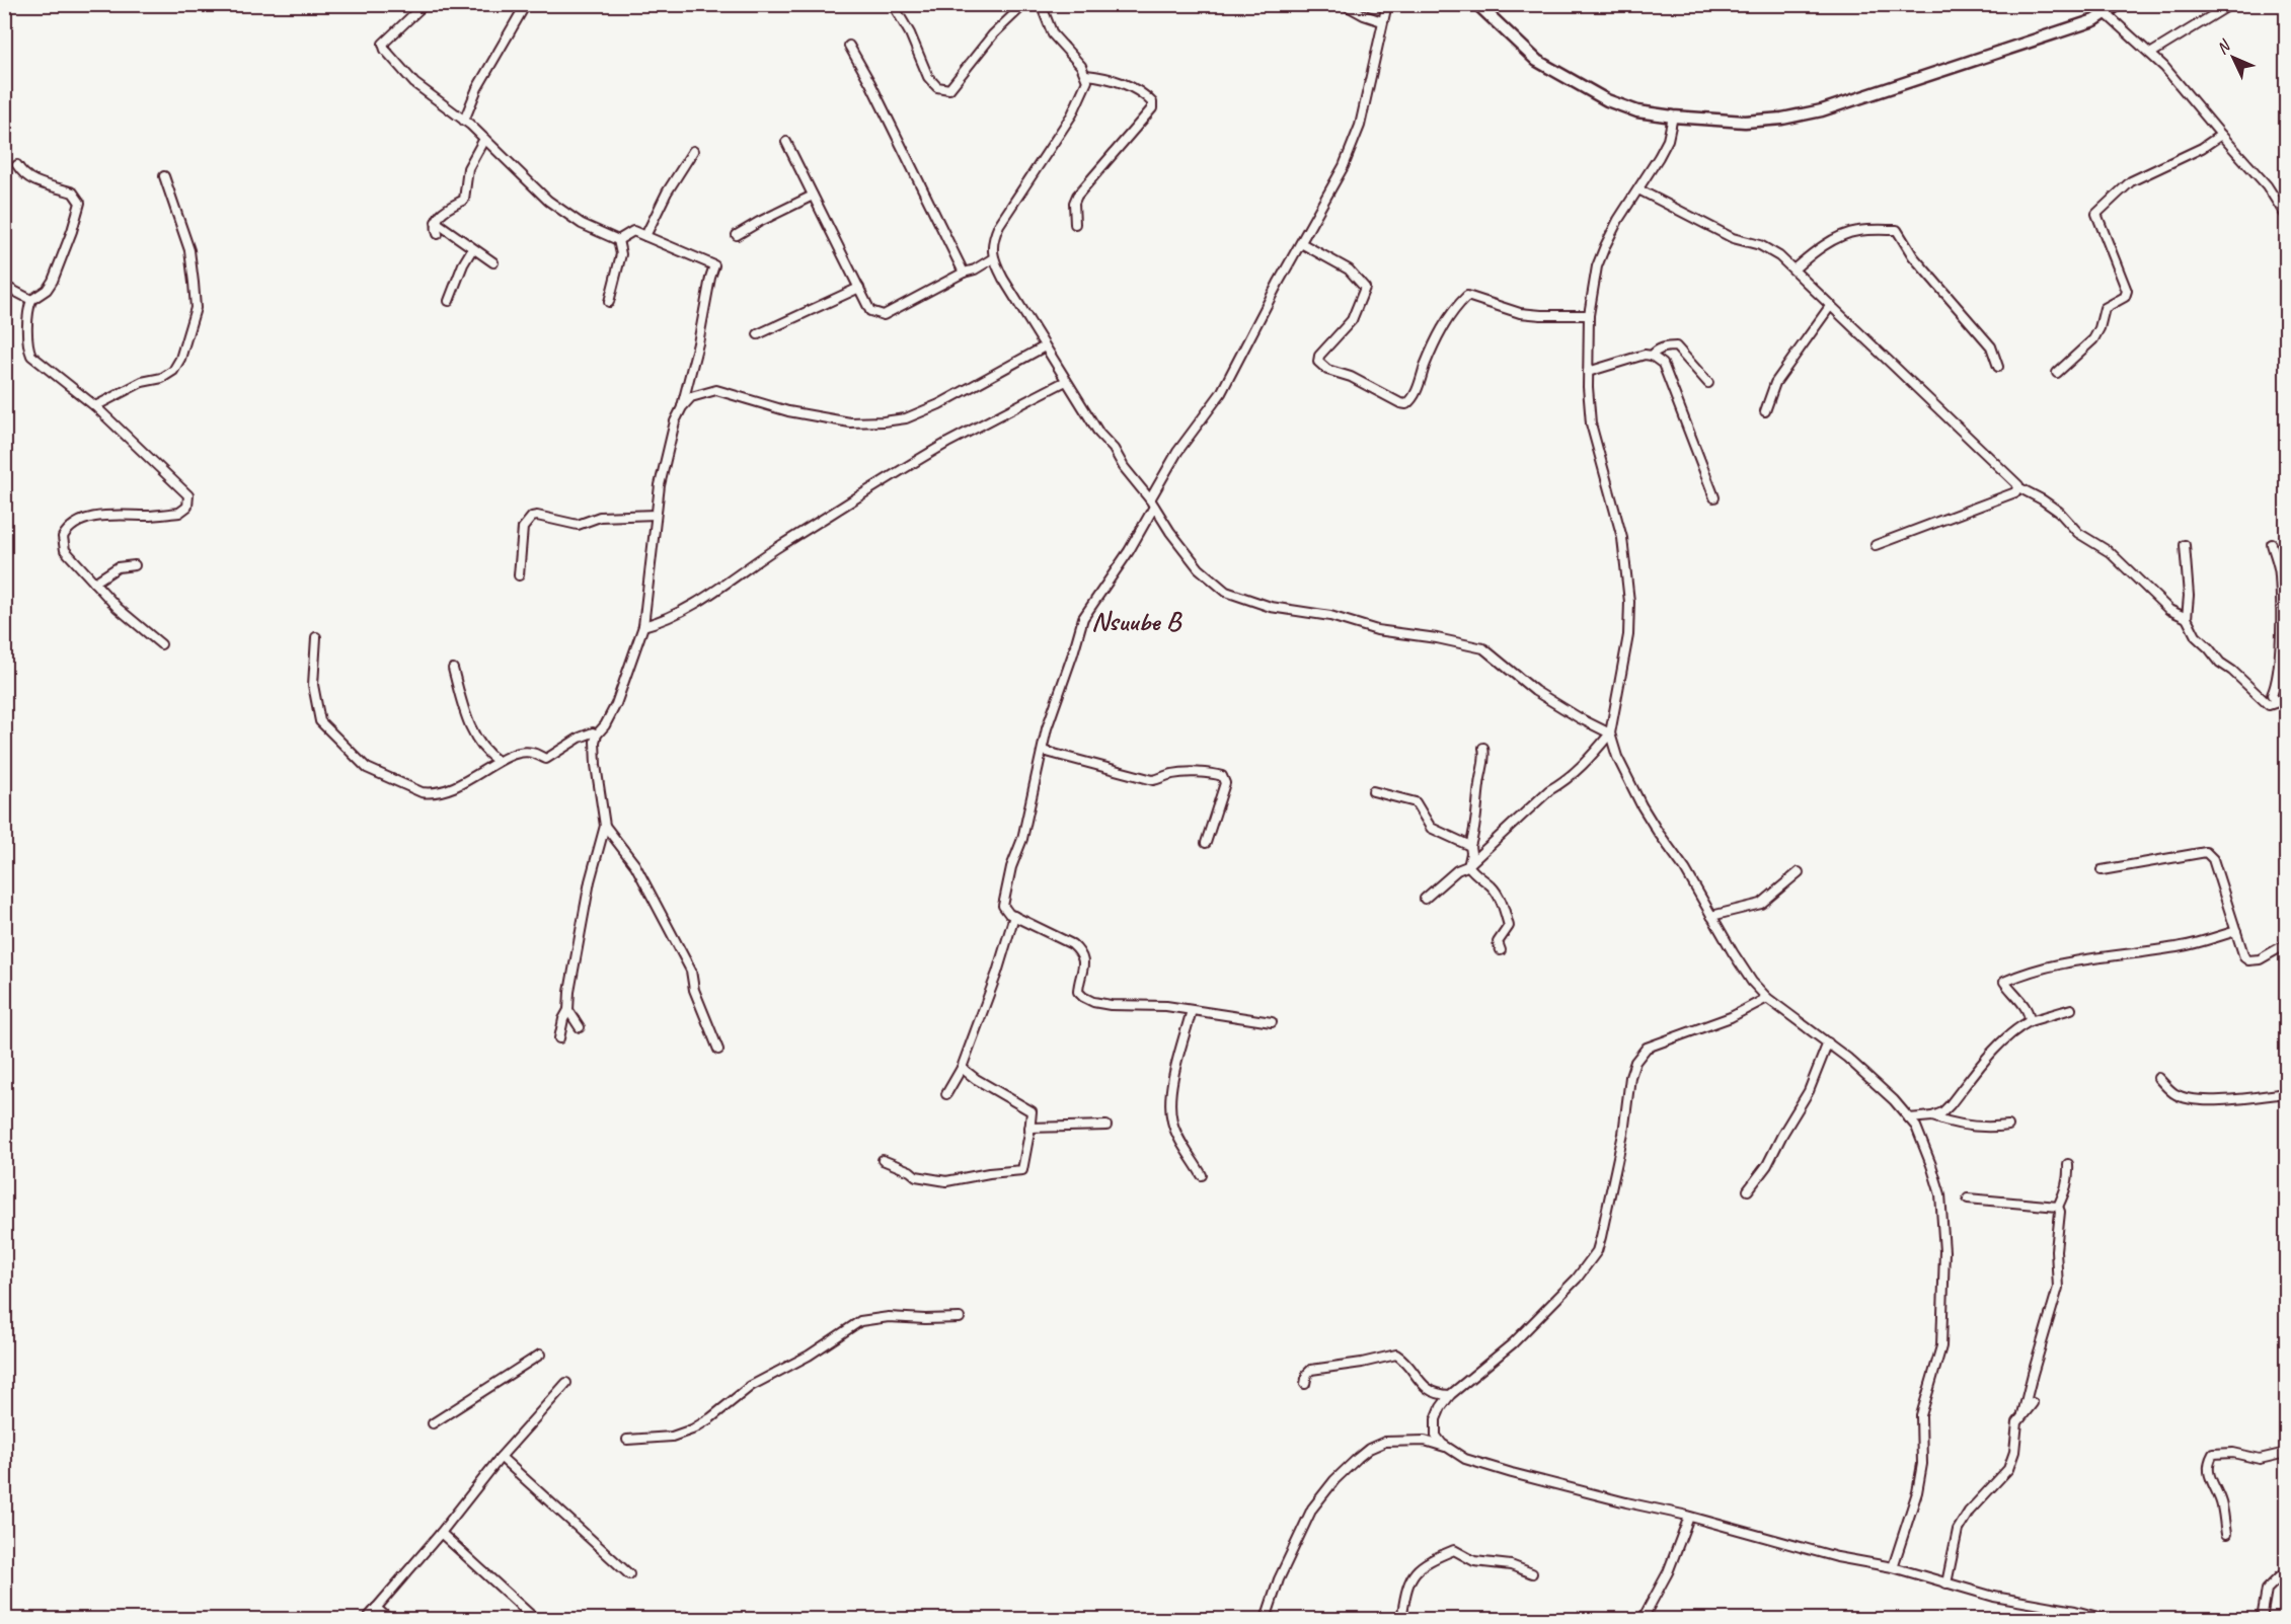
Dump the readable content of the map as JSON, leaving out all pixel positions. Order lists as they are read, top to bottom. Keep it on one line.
{"districts":["Nsuube B"],"north":"top left"}
